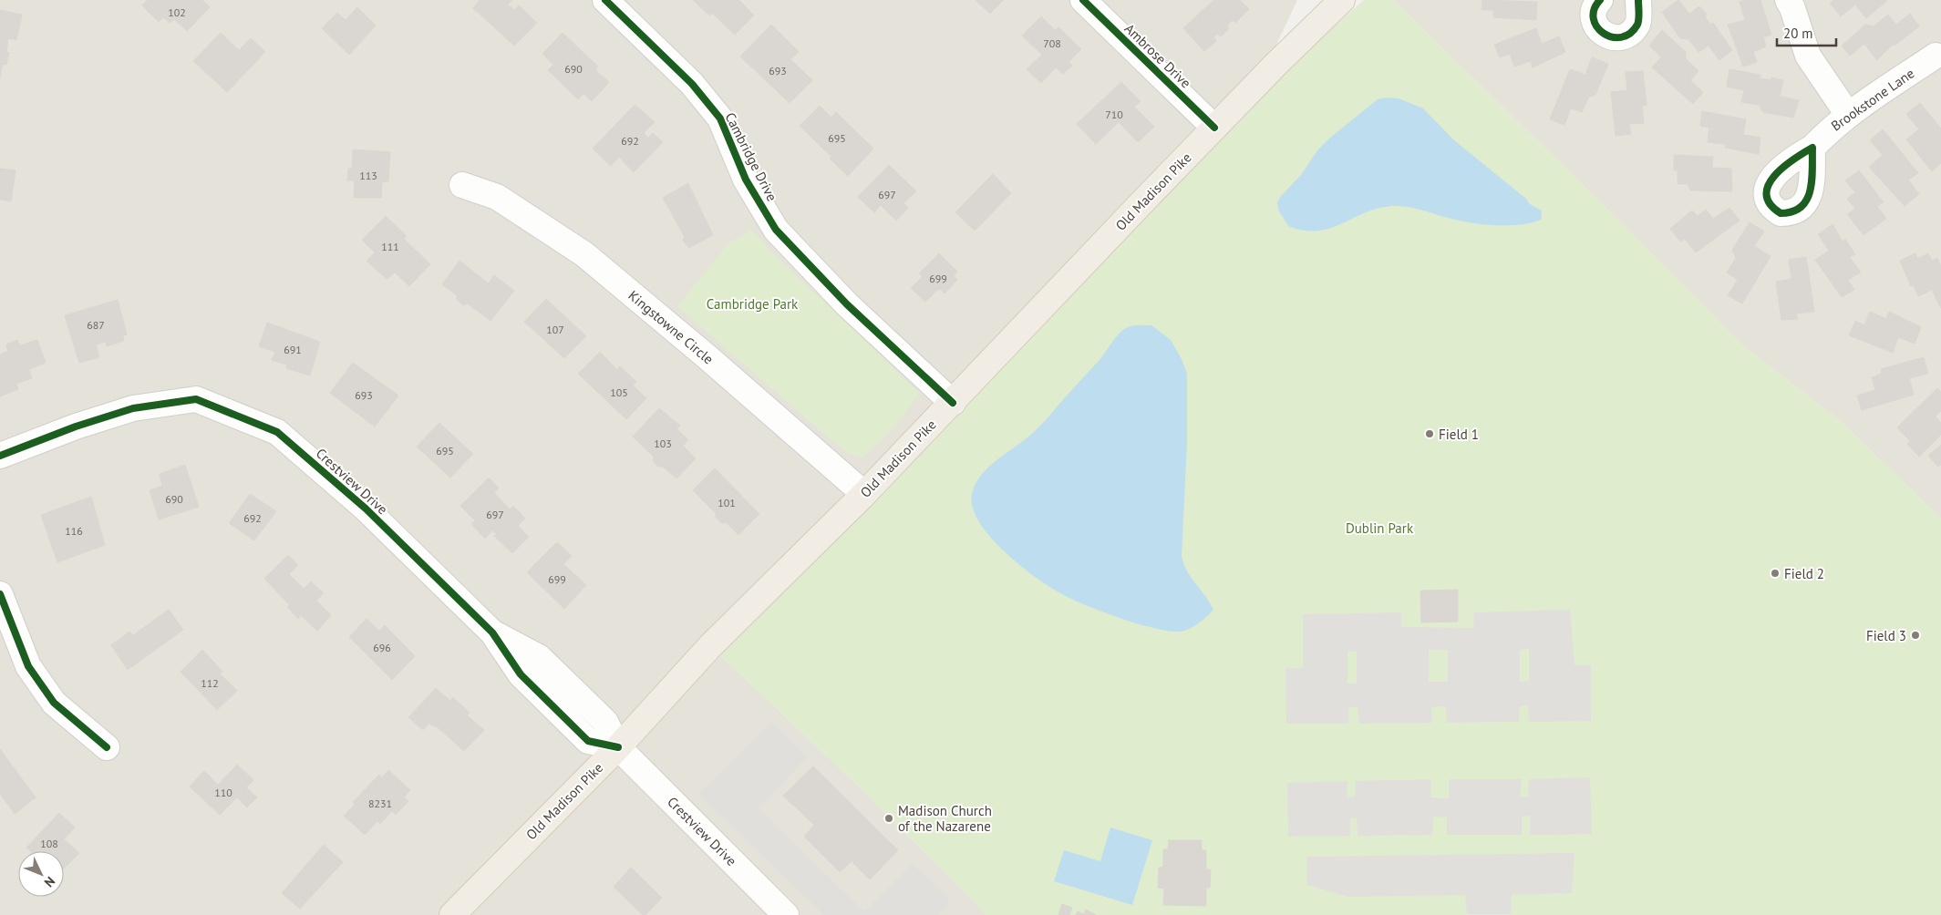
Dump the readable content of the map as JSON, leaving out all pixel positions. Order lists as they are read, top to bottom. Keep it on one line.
{"streets":{"main road":["Old Madison Pike"],"street":["Ambrose Drive","Brookstone Lane","Cambridge Drive","Kingstowne Circle","Crestview Drive"]},"crossings":[["Ambrose Drive","Old Madison Pike"],["Cambridge Drive","Old Madison Pike"],["Old Madison Pike","Kingstowne Circle"],["Old Madison Pike","Crestview Drive"]],"parks":["Cambridge Park","Dublin Park"],"places":["Field 1","Field 2","Field 3","Madison Church of the Nazarene"],"house_numbers":["102","708","690","693","710","695","692","113","697","111","699","687","107","691","105","693","103","695","690","101","697","692","116","699","696","112","110","8231","108"],"scale_bar":"20 m","north":"bottom right"}
